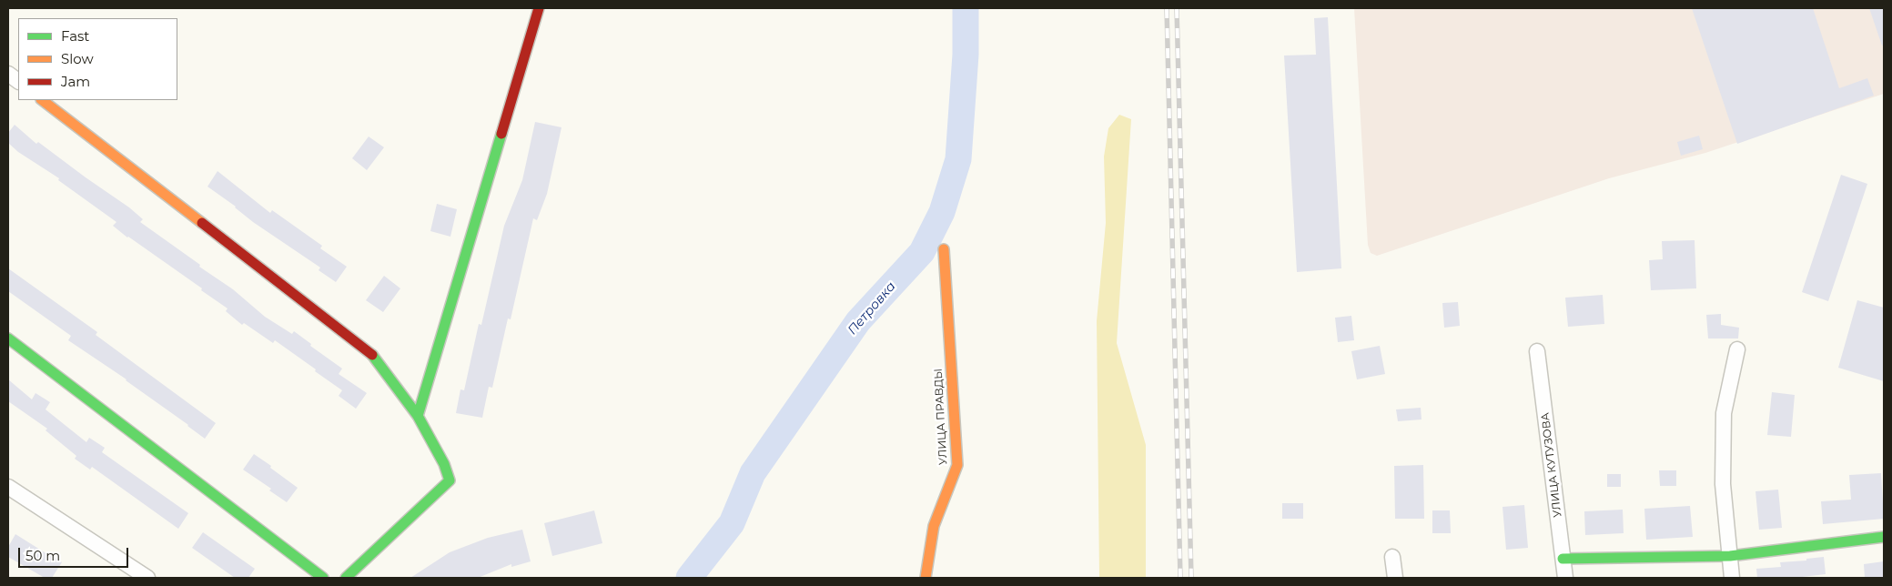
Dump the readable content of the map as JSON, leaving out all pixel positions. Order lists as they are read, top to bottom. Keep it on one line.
{"streets":{"street":["УЛИЦА ПРАВДЫ","УЛИЦА КУТУЗОВА"]},"water":["Петровка"],"legend":["Fast","Slow","Jam"],"scale_bar":"50 m"}
